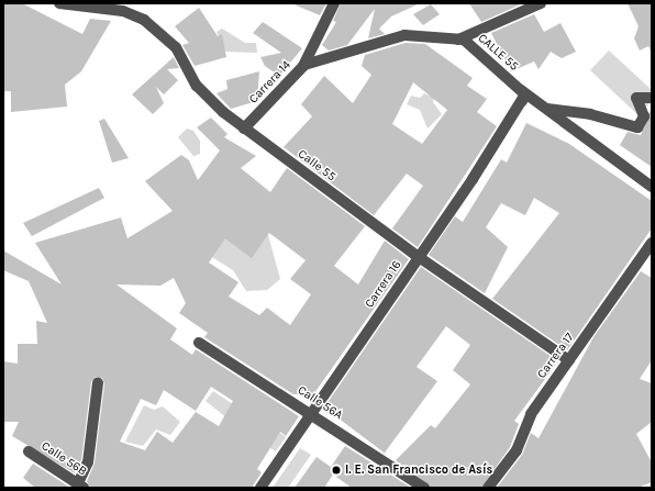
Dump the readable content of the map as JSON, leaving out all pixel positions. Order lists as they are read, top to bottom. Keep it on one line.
{"streets":{"street":["CALLE 55","Carrera 14","Calle 55","Carrera 16","Carrera 17","Calle 56A","Calle 56B"]},"crossings":[["CALLE 55","Carrera 14"],["CALLE 55","Carrera 16"],["Carrera 14","Calle 55"],["Calle 55","Carrera 16"],["Calle 55","Carrera 17"],["Carrera 16","Calle 56A"]],"places":["I. E. San Francisco de Asís"]}
